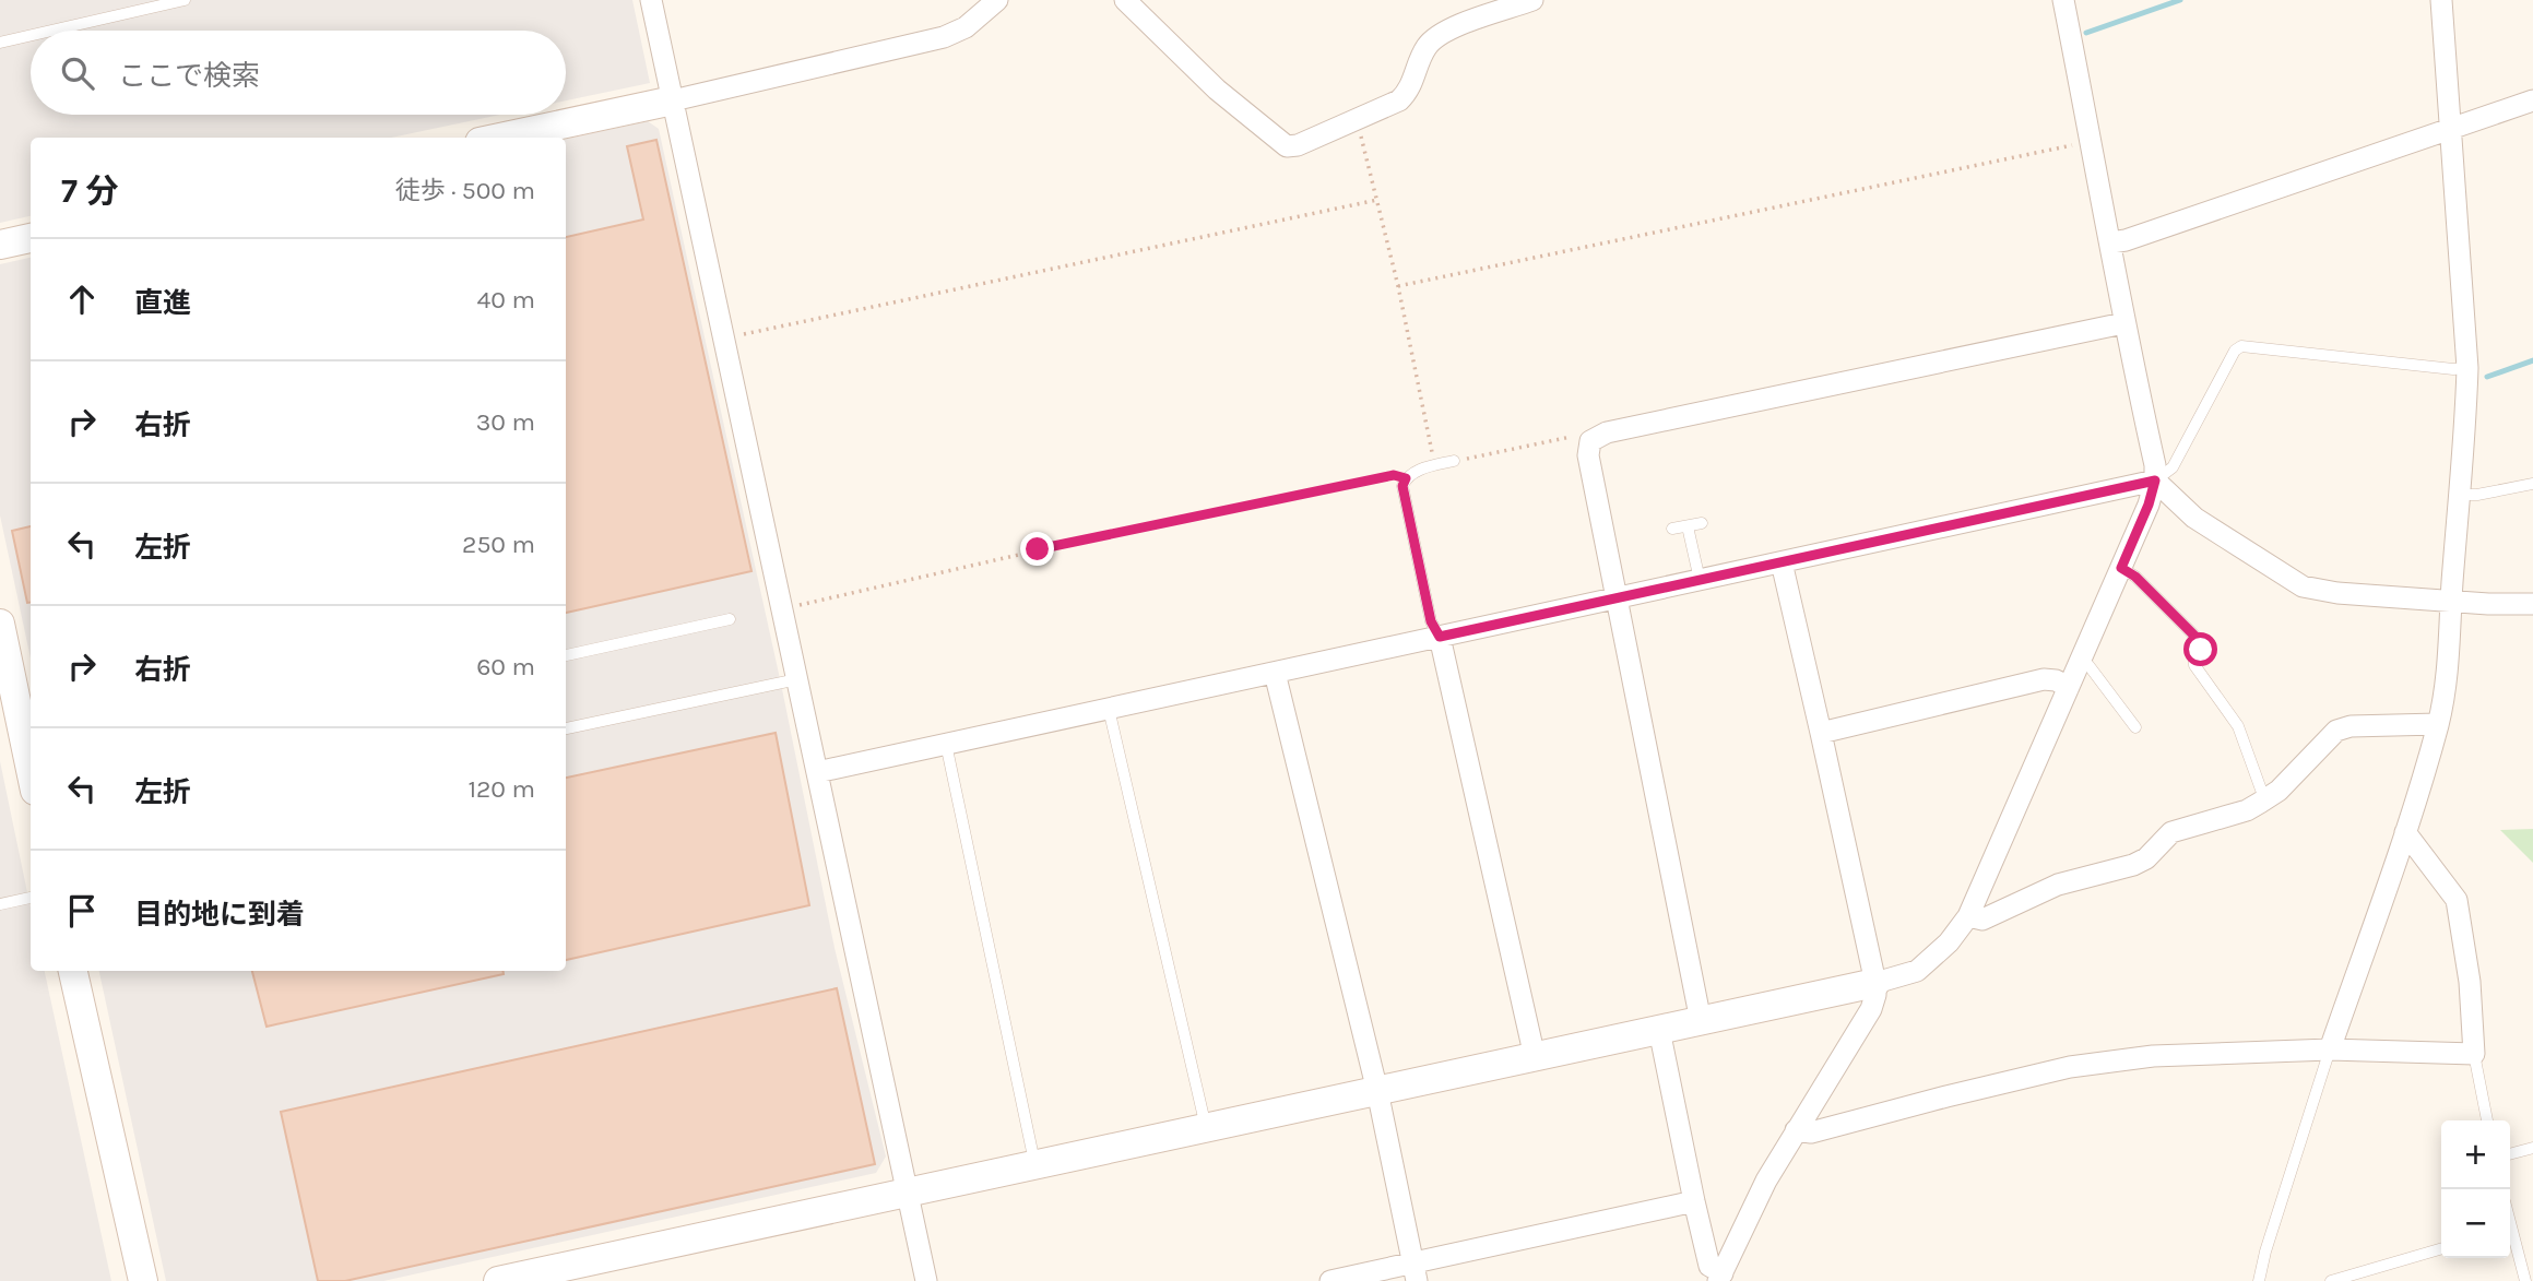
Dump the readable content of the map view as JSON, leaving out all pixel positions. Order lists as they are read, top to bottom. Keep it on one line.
{"page":{"search":"ここで検索","heading":["7 分","徒歩 · 500 m"],"list":[["直進","40 m"],["右折","30 m"],["左折","250 m"],["右折","60 m"],["左折","120 m"],"目的地に到着"],"map_buttons":["+","−"]}}
